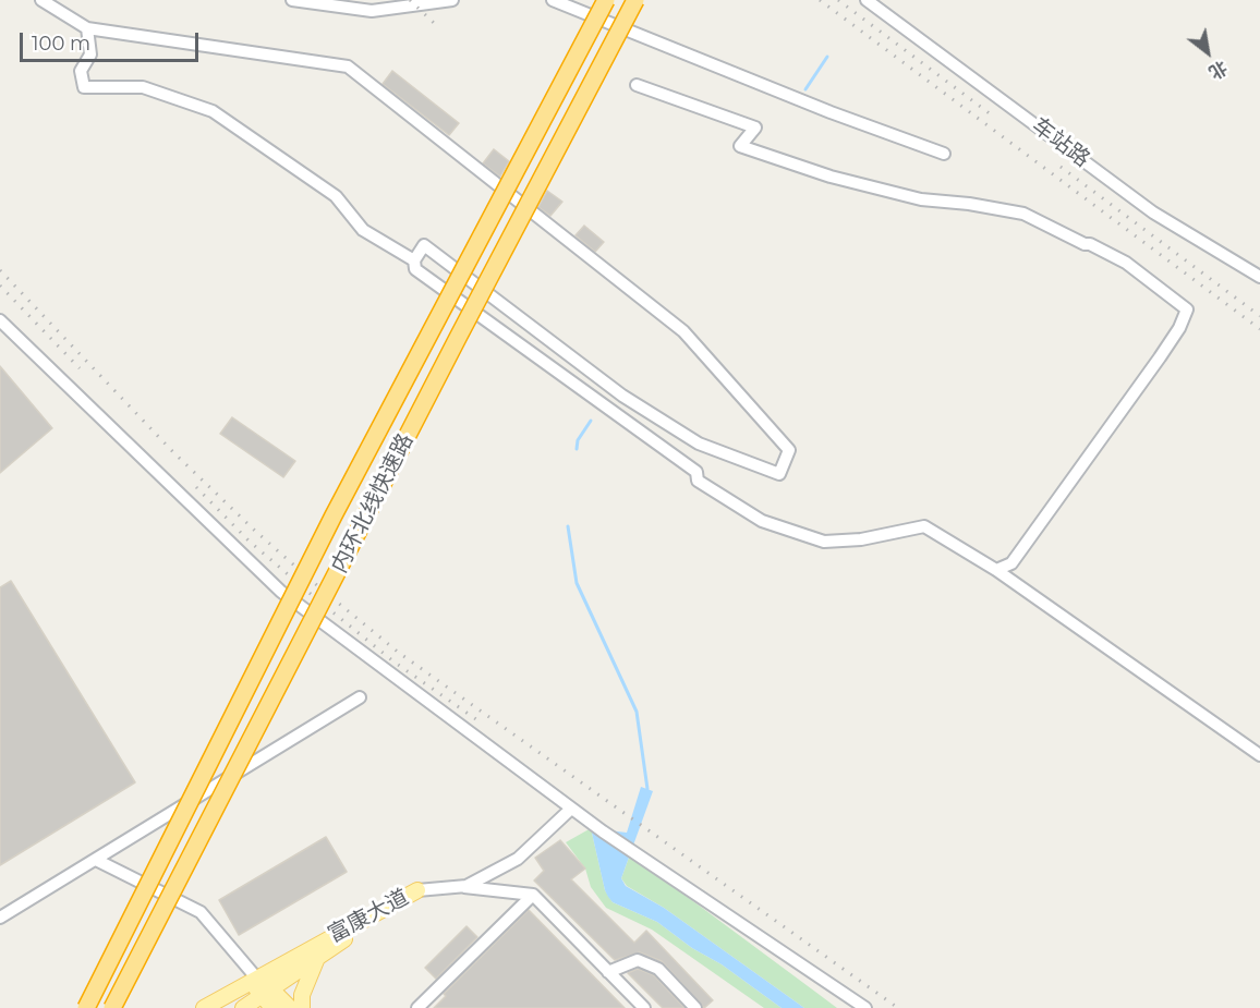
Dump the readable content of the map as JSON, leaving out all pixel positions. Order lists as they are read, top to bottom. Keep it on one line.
{"streets":{"highway":["内环北线快速路"],"main road":["富康大道"],"street":["车站路"]},"scale_bar":"100 m","north":"bottom right"}
